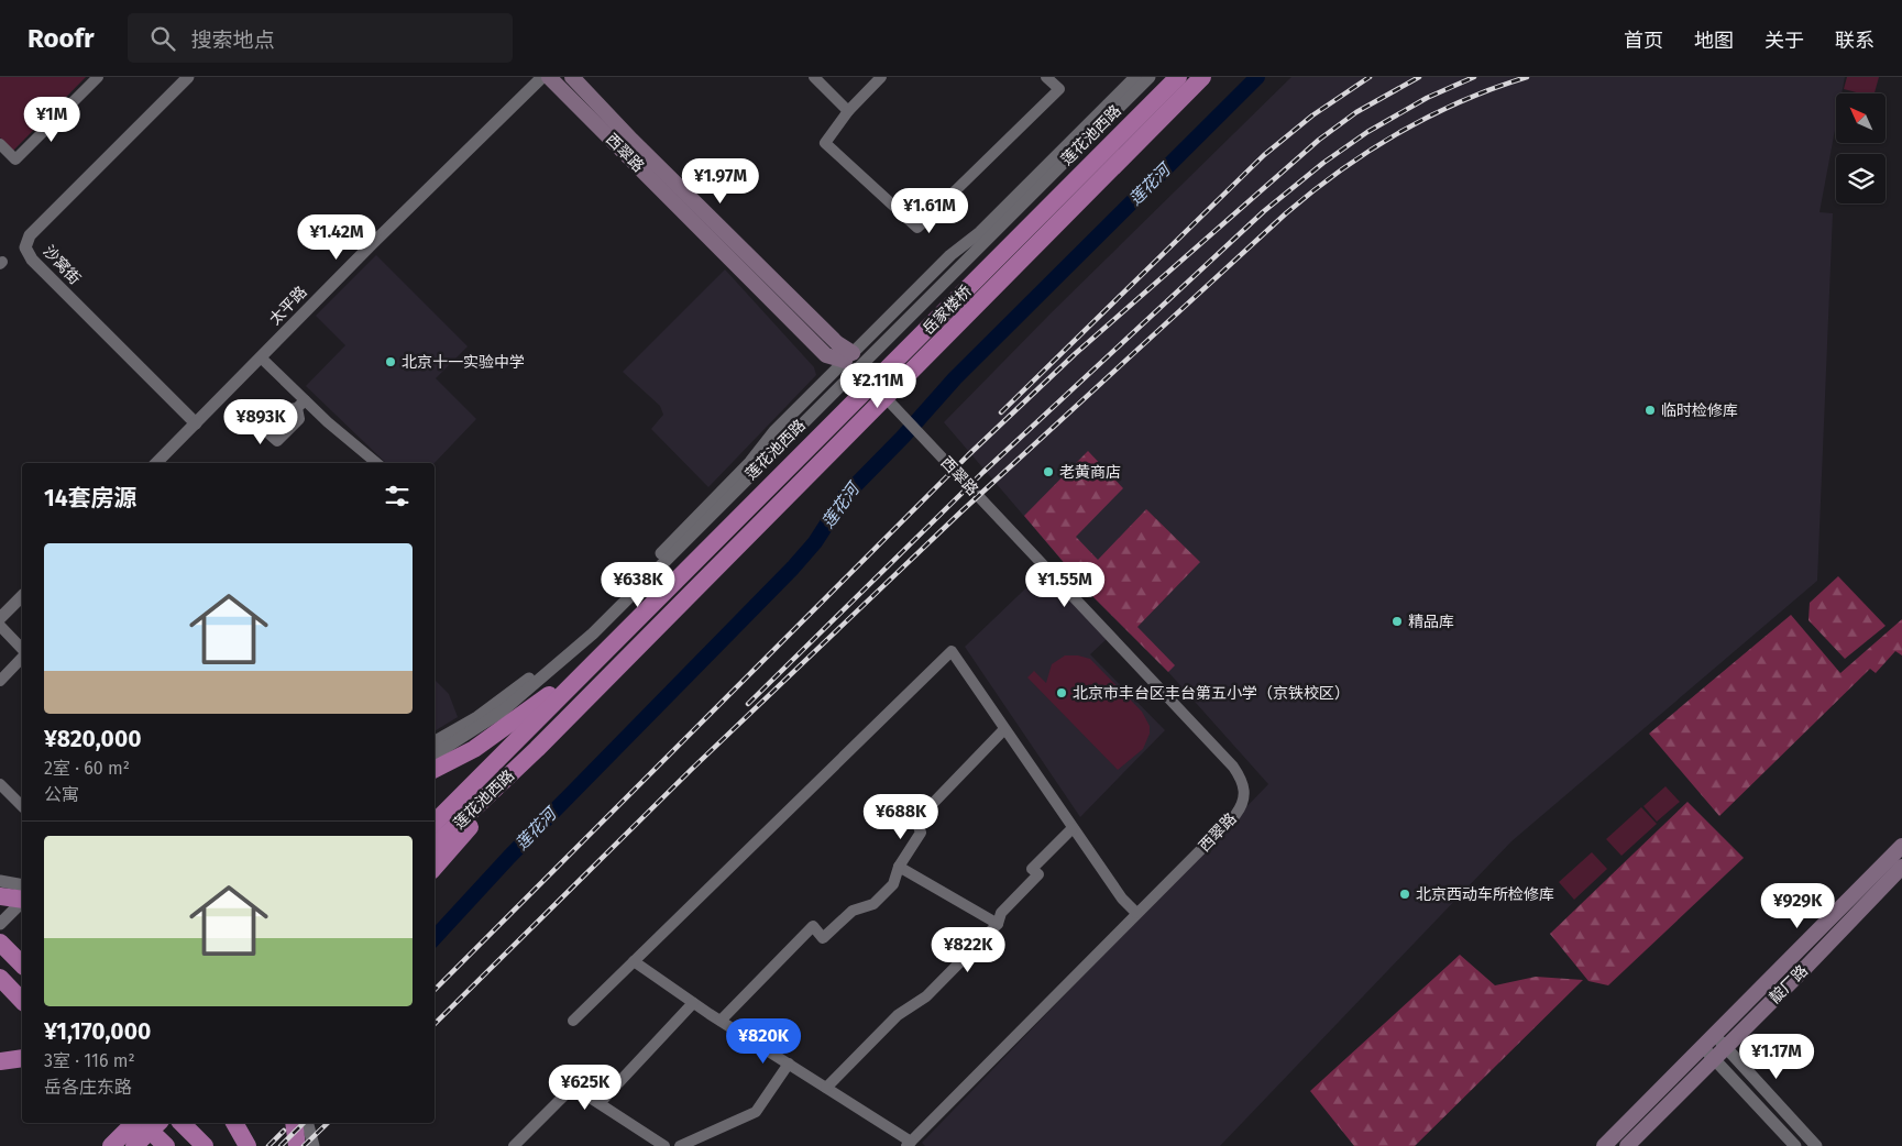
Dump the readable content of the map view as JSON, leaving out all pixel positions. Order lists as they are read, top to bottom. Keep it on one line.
{"streets":{"highway":["莲花池西路","岳家楼桥"],"main road":["西翠路","靛厂路"],"street":["沙窝街","太平路"]},"crossings":[["莲花池西路","西翠路"],["莲花池西路","岳家楼桥"],["沙窝街","太平路"]],"water":["莲花河"],"places":["北京十一实验中学","临时检修库","老黄商店","精品库","北京市丰台区丰台第五小学（京铁校区）","北京西动车所检修库"],"north":"top left","page":{"header":"Roofr","search":"搜索地点","nav":["首页","地图","关于","联系"],"price":["¥1M","¥1.97M","¥1.61M","¥1.42M","¥2.11M","¥893K","¥638K","¥1.55M","¥688K","¥929K","¥822K","¥820K","¥1.17M","¥625K"],"heading":"14套房源","list":[{"name":"¥820,000","note":"2室 · 60 m² · 公寓"},{"name":"¥1,170,000","note":"3室 · 116 m² · 岳各庄东路"}]}}
